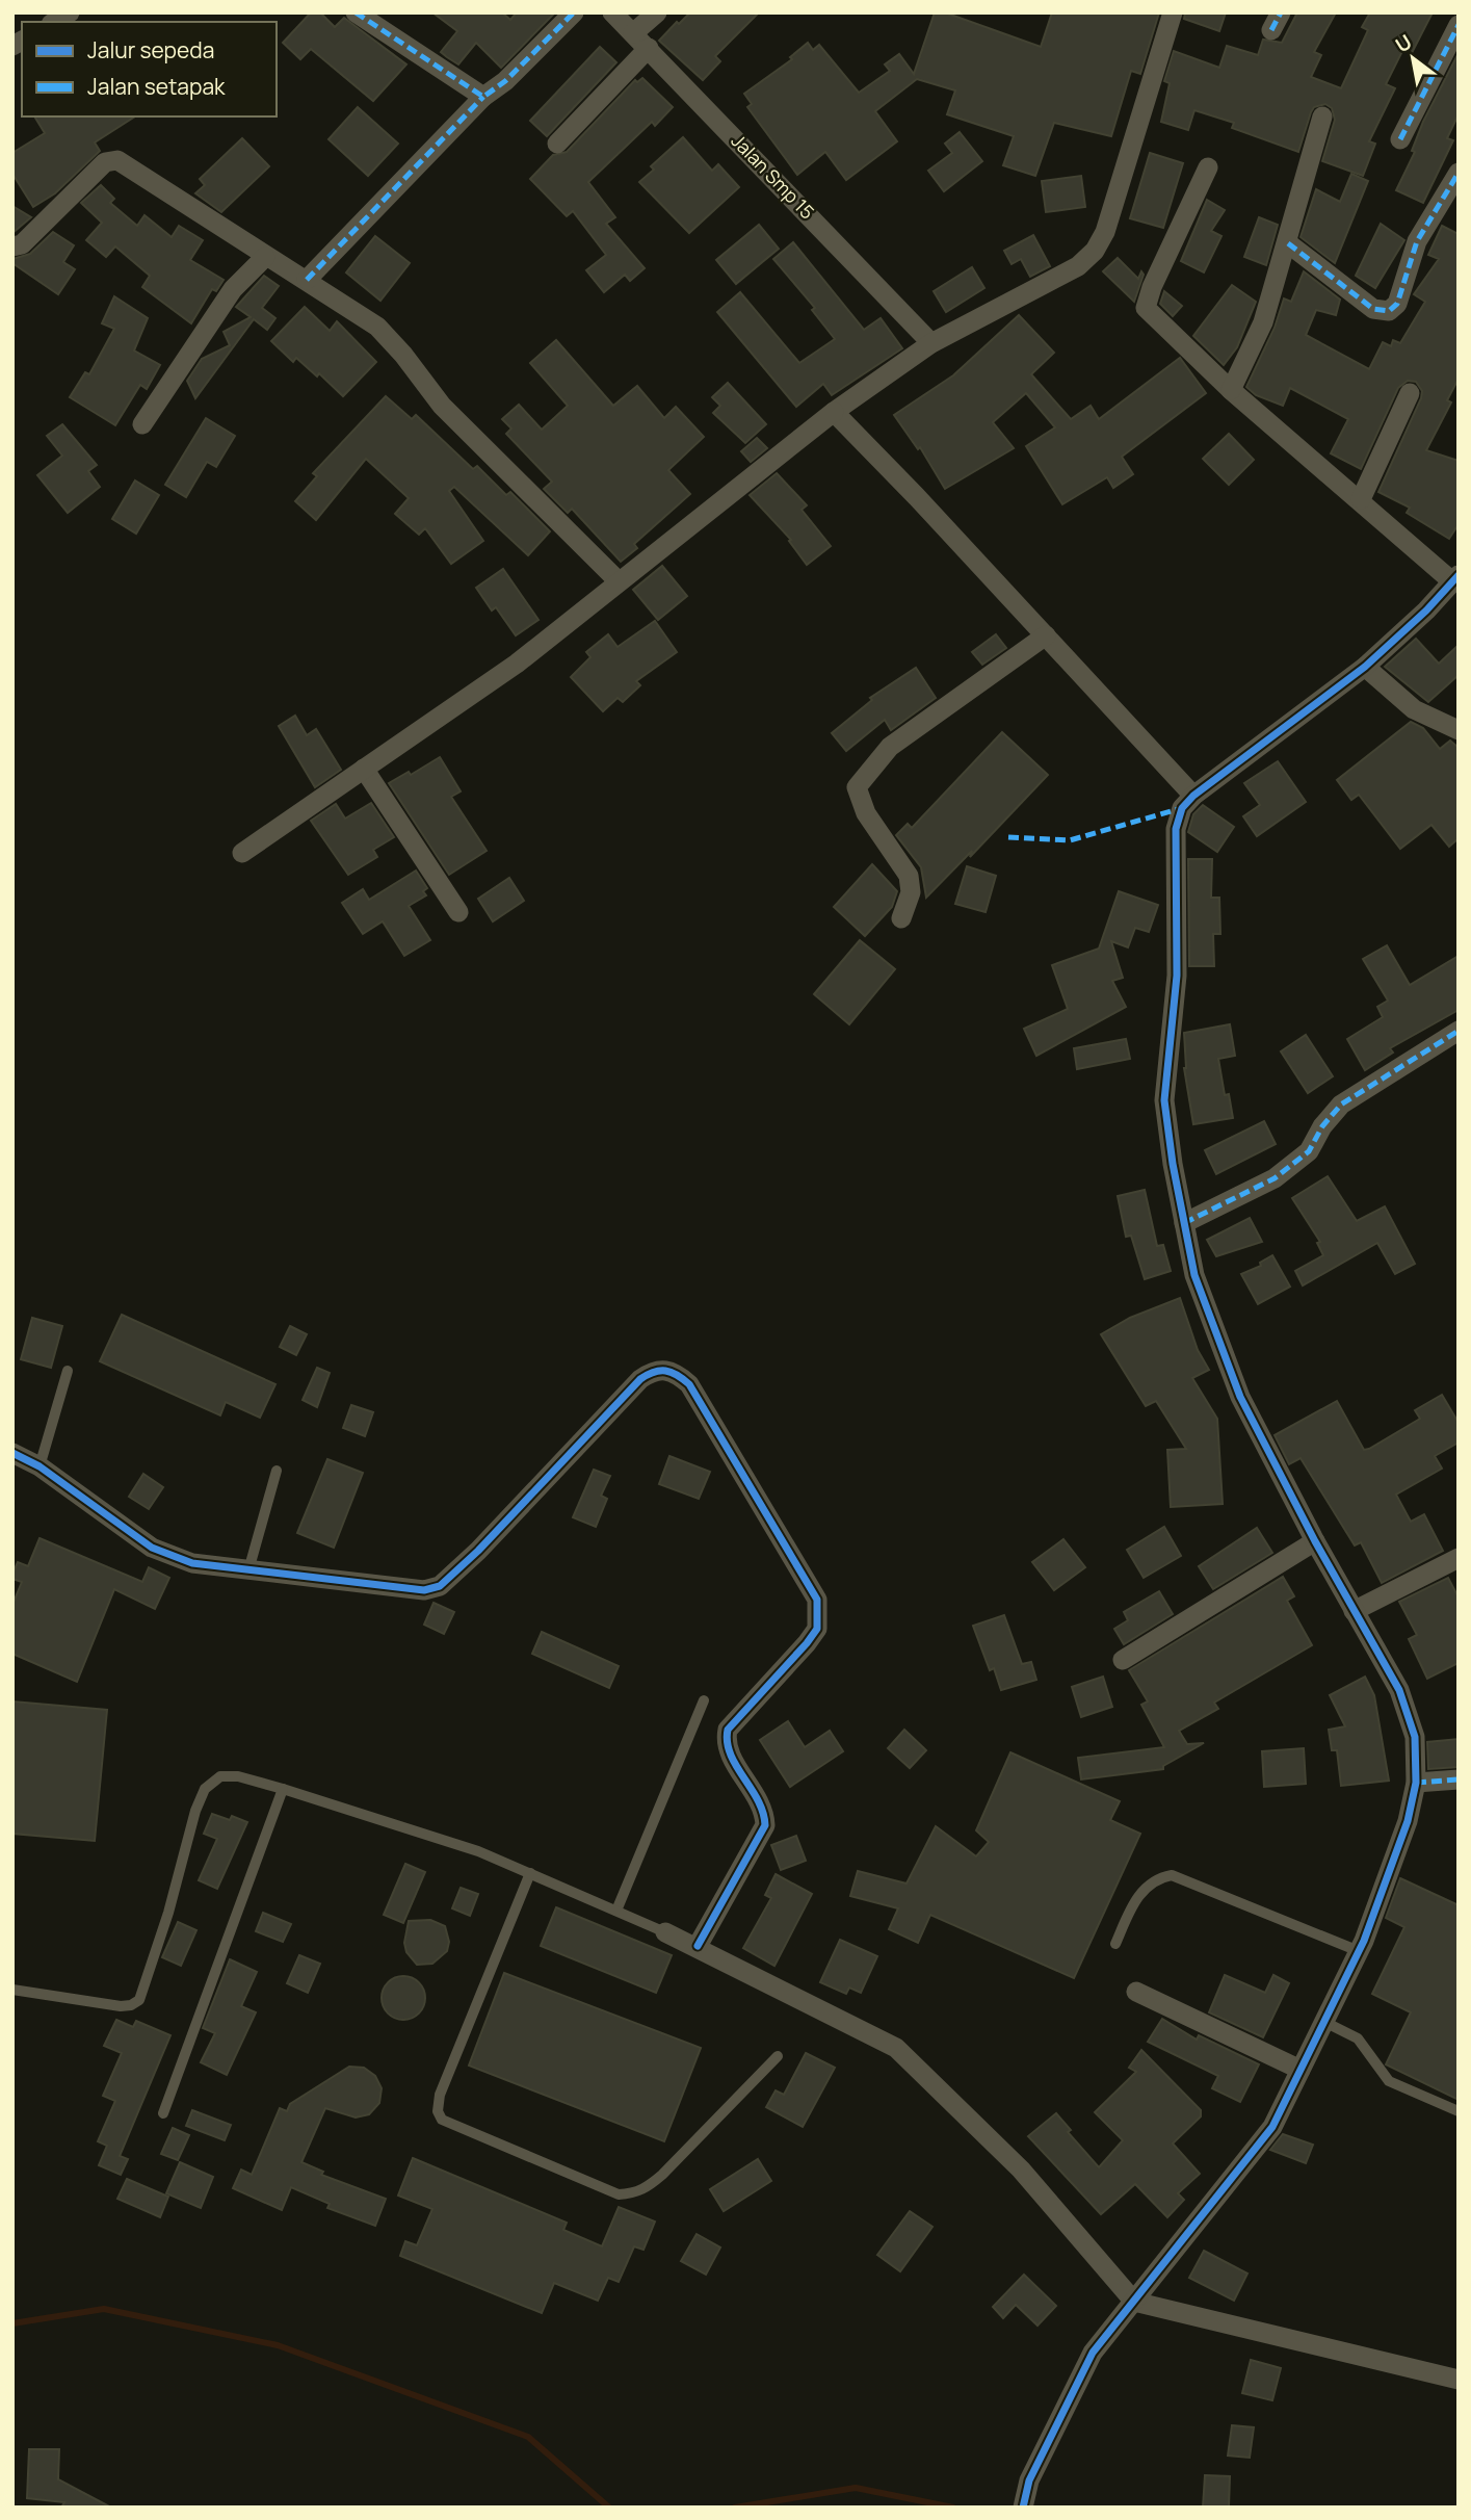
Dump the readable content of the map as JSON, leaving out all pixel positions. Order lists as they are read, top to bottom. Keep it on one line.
{"streets":{"street":["Jalan Smp 15"]},"legend":["Jalur sepeda","Jalan setapak"],"north":"top left"}
